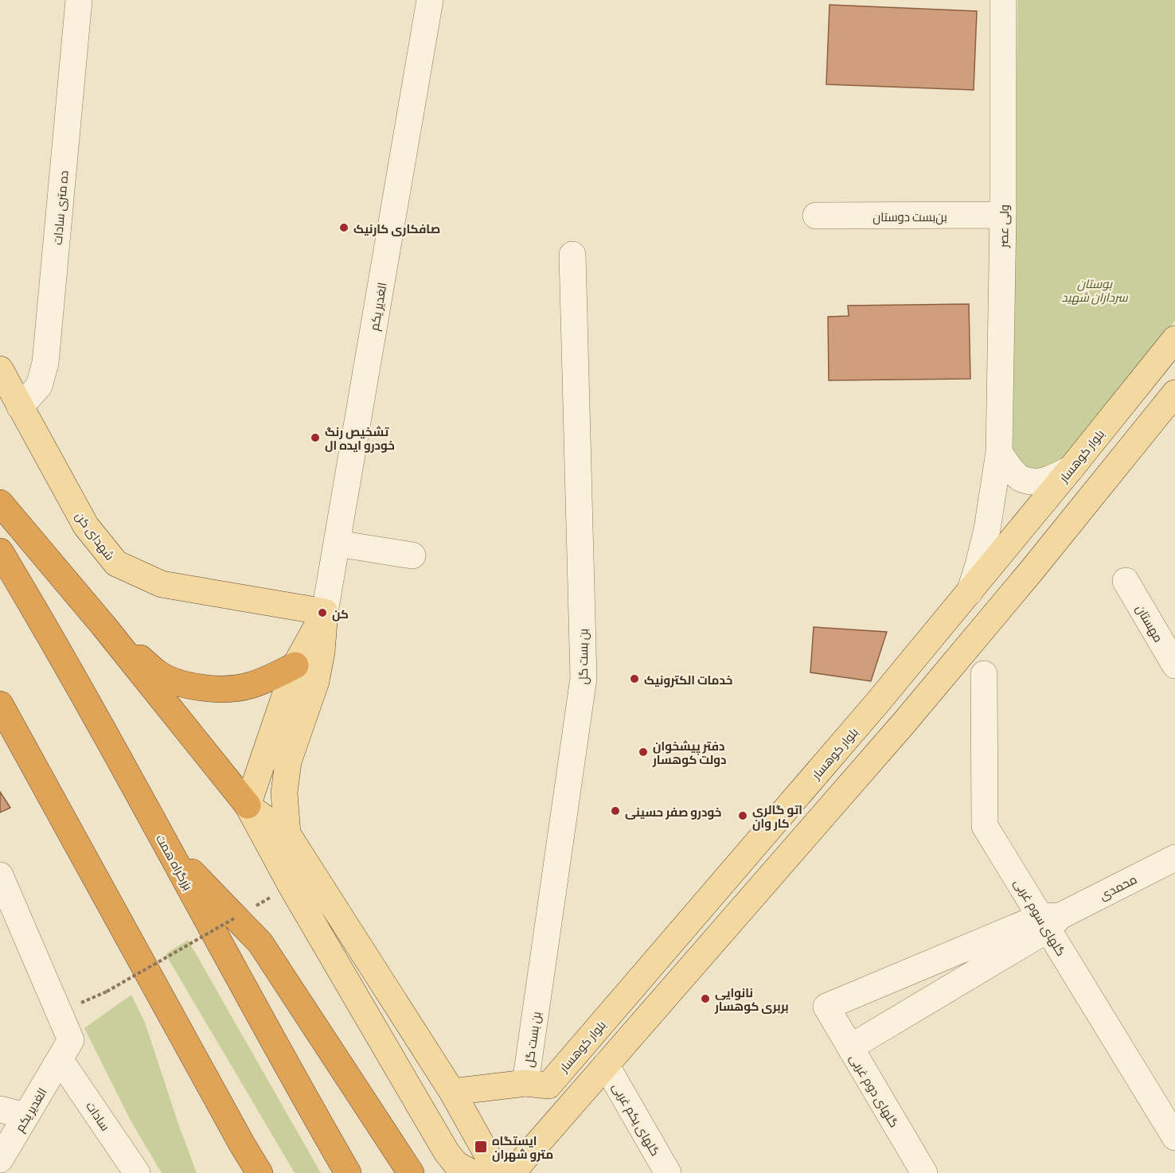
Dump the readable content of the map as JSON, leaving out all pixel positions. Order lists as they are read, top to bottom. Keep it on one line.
{"streets":{"highway":["بزرگراه همت"],"main road":["بلوار کوهسار","شهدای کن"],"street":["ده متری سادات","بن‌بست دوستان","ولی عصر","الغدیر یکم","مهستان","بن بست گل","محمدی","گلهای سوم غربی","گلهای دوم غربی","سادات","گلهای یکم غربی"]},"crossings":[["ده متری سادات","شهدای کن"],["بن‌بست دوستان","ولی عصر"],["ولی عصر","بلوار کوهسار"],["الغدیر یکم","شهدای کن"],["الغدیر یکم","سادات"],["بلوار کوهسار","بن بست گل"],["محمدی","گلهای سوم غربی"],["محمدی","گلهای دوم غربی"],["گلهای سوم غربی","گلهای دوم غربی"]],"parks":["بوستان سرداران شهید"],"places":{"other":["صافکاری کارنیک","تشخیص رنگ خودرو ایده ال","کن","خدمات الکترونیک","دفتر پیشخوان دولت کوهسار","خودرو صفر حسینی","اتو گالری کار وان","نانوایی بربری کوهسار"],"transit":["ایستگاه مترو شهران"]}}
